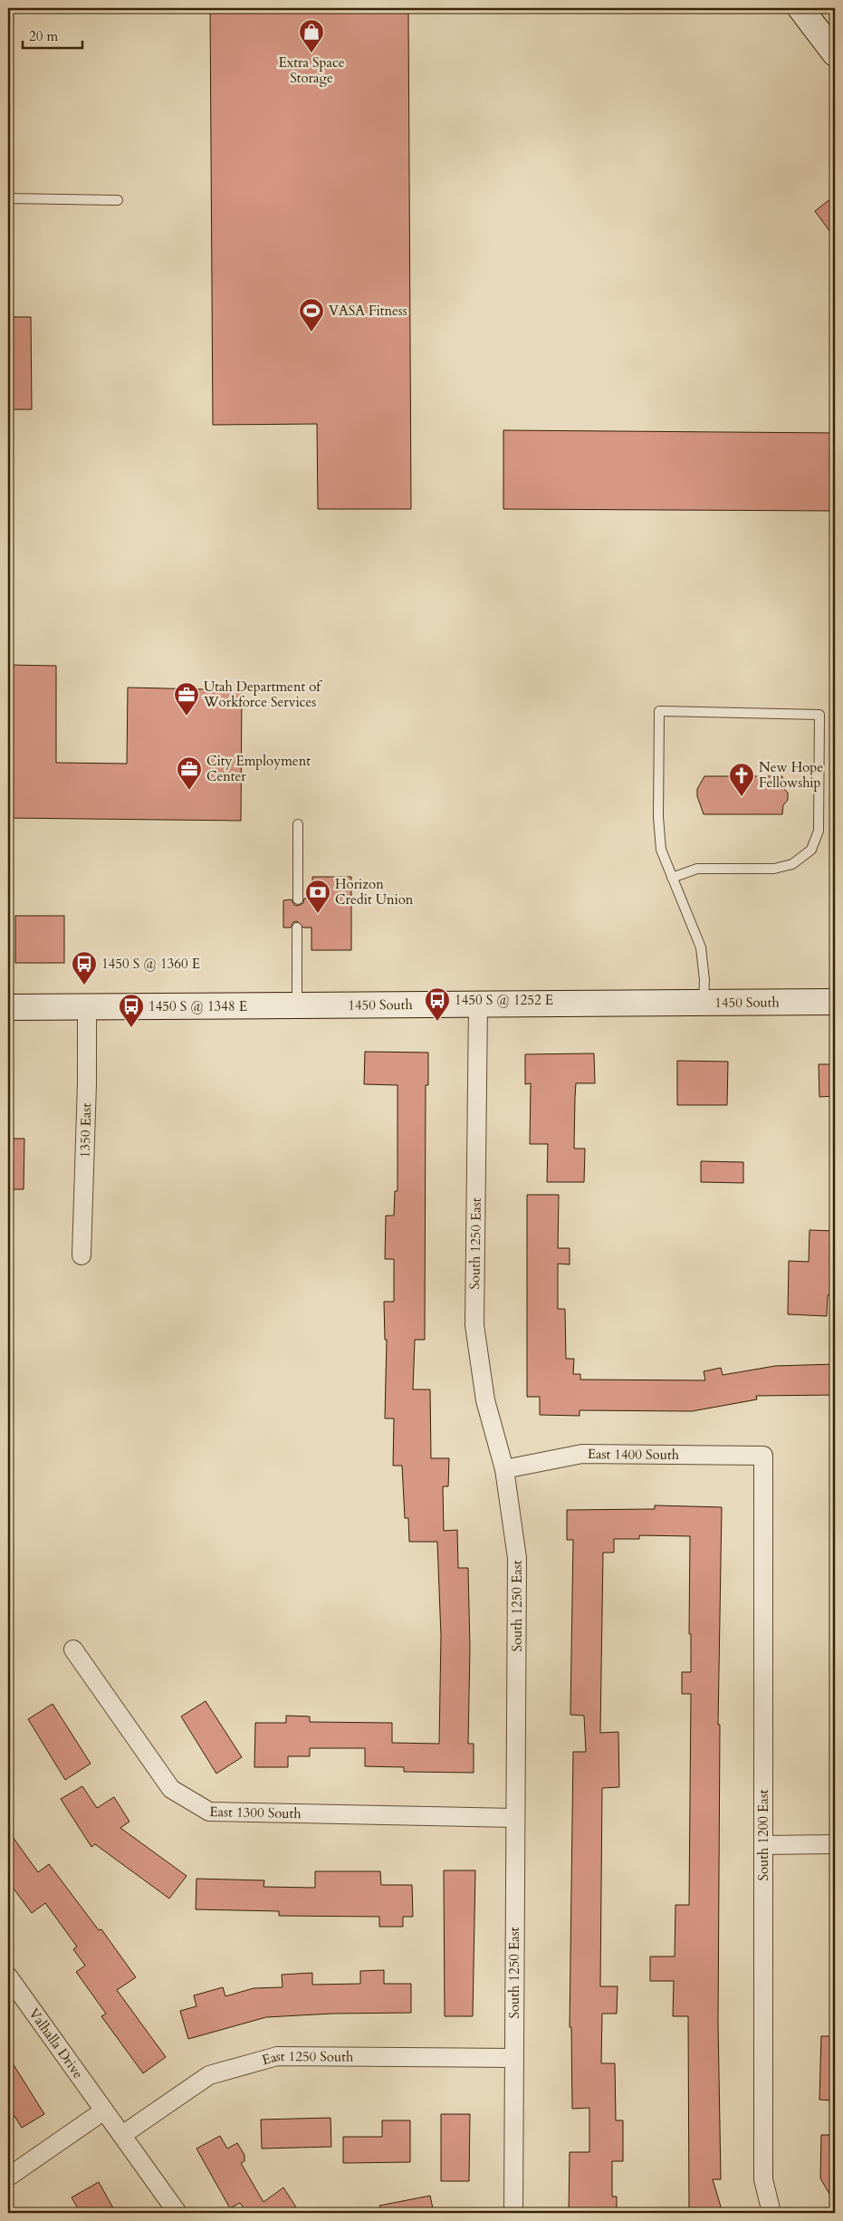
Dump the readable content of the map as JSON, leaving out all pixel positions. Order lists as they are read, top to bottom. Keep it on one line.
{"streets":{"street":["1450 South","1350 East","South 1250 East","East 1400 South","East 1300 South","South 1200 East","Valhalla Drive","East 1250 South"]},"crossings":[["1450 South","1350 East"],["1450 South","South 1250 East"],["South 1250 East","East 1400 South"],["South 1250 East","East 1300 South"],["South 1250 East","East 1250 South"],["East 1400 South","South 1200 East"],["Valhalla Drive","East 1250 South"]],"places":{"shop":["Extra Space Storage"],"sports":["VASA Fitness"],"office":["Utah Department of Workforce Services","City Employment Center"],"church":["New Hope Fellowship"],"bank":["Horizon Credit Union"],"bus stop":["1450 S @ 1360 E","1450 S @ 1252 E","1450 S @ 1348 E"]},"scale_bar":"20 m"}
